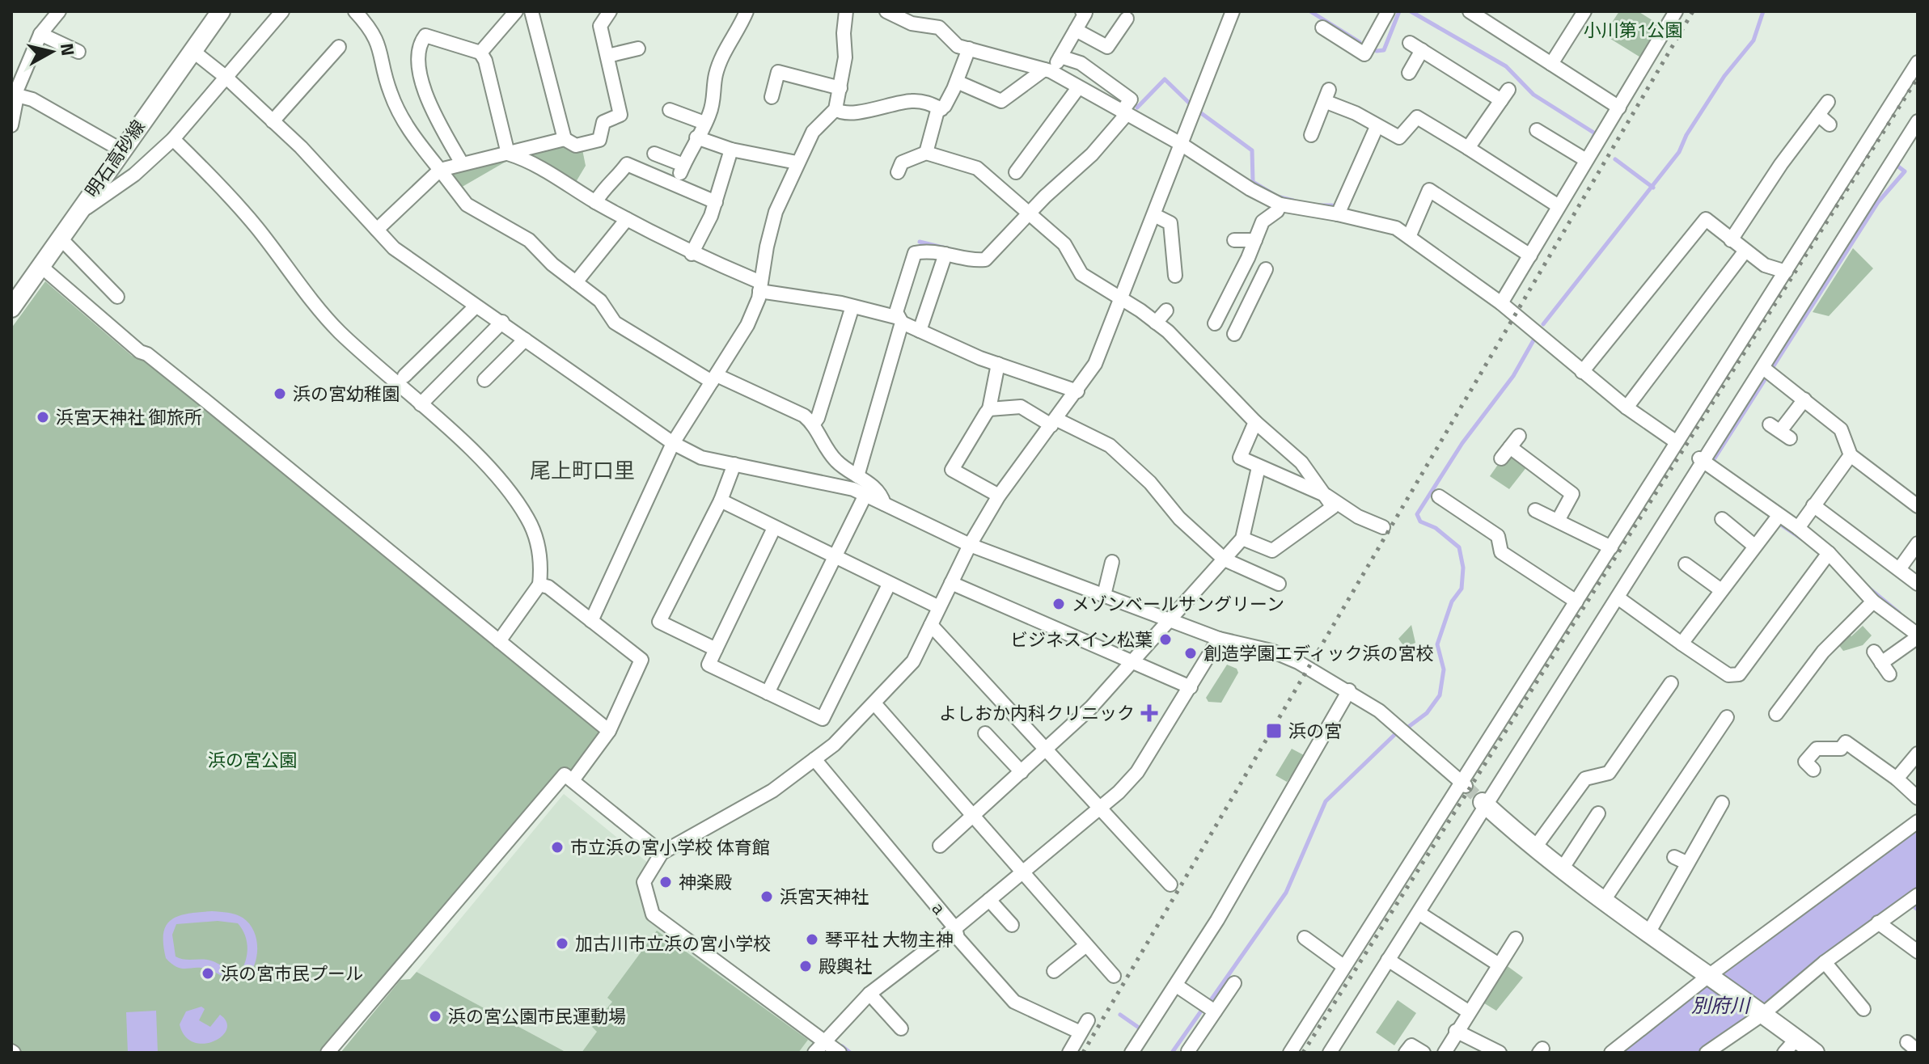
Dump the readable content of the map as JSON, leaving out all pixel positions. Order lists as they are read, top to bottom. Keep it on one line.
{"streets":{"street":["明石高砂線","a"]},"districts":["尾上町口里"],"water":["別府川"],"parks":["小川第1公園","浜の宮公園"],"places":{"other":["浜の宮幼稚園","浜宮天神社 御旅所","メゾンベールサングリーン","ビジネスイン松葉","創造学園エディック浜の宮校","市立浜の宮小学校 体育館","神楽殿","浜宮天神社","琴平社 大物主神","加古川市立浜の宮小学校","殿輿社","浜の宮市民プール","浜の宮公園市民運動場"],"health":["よしおか内科クリニック"],"transit":["浜の宮"]},"north":"right"}
